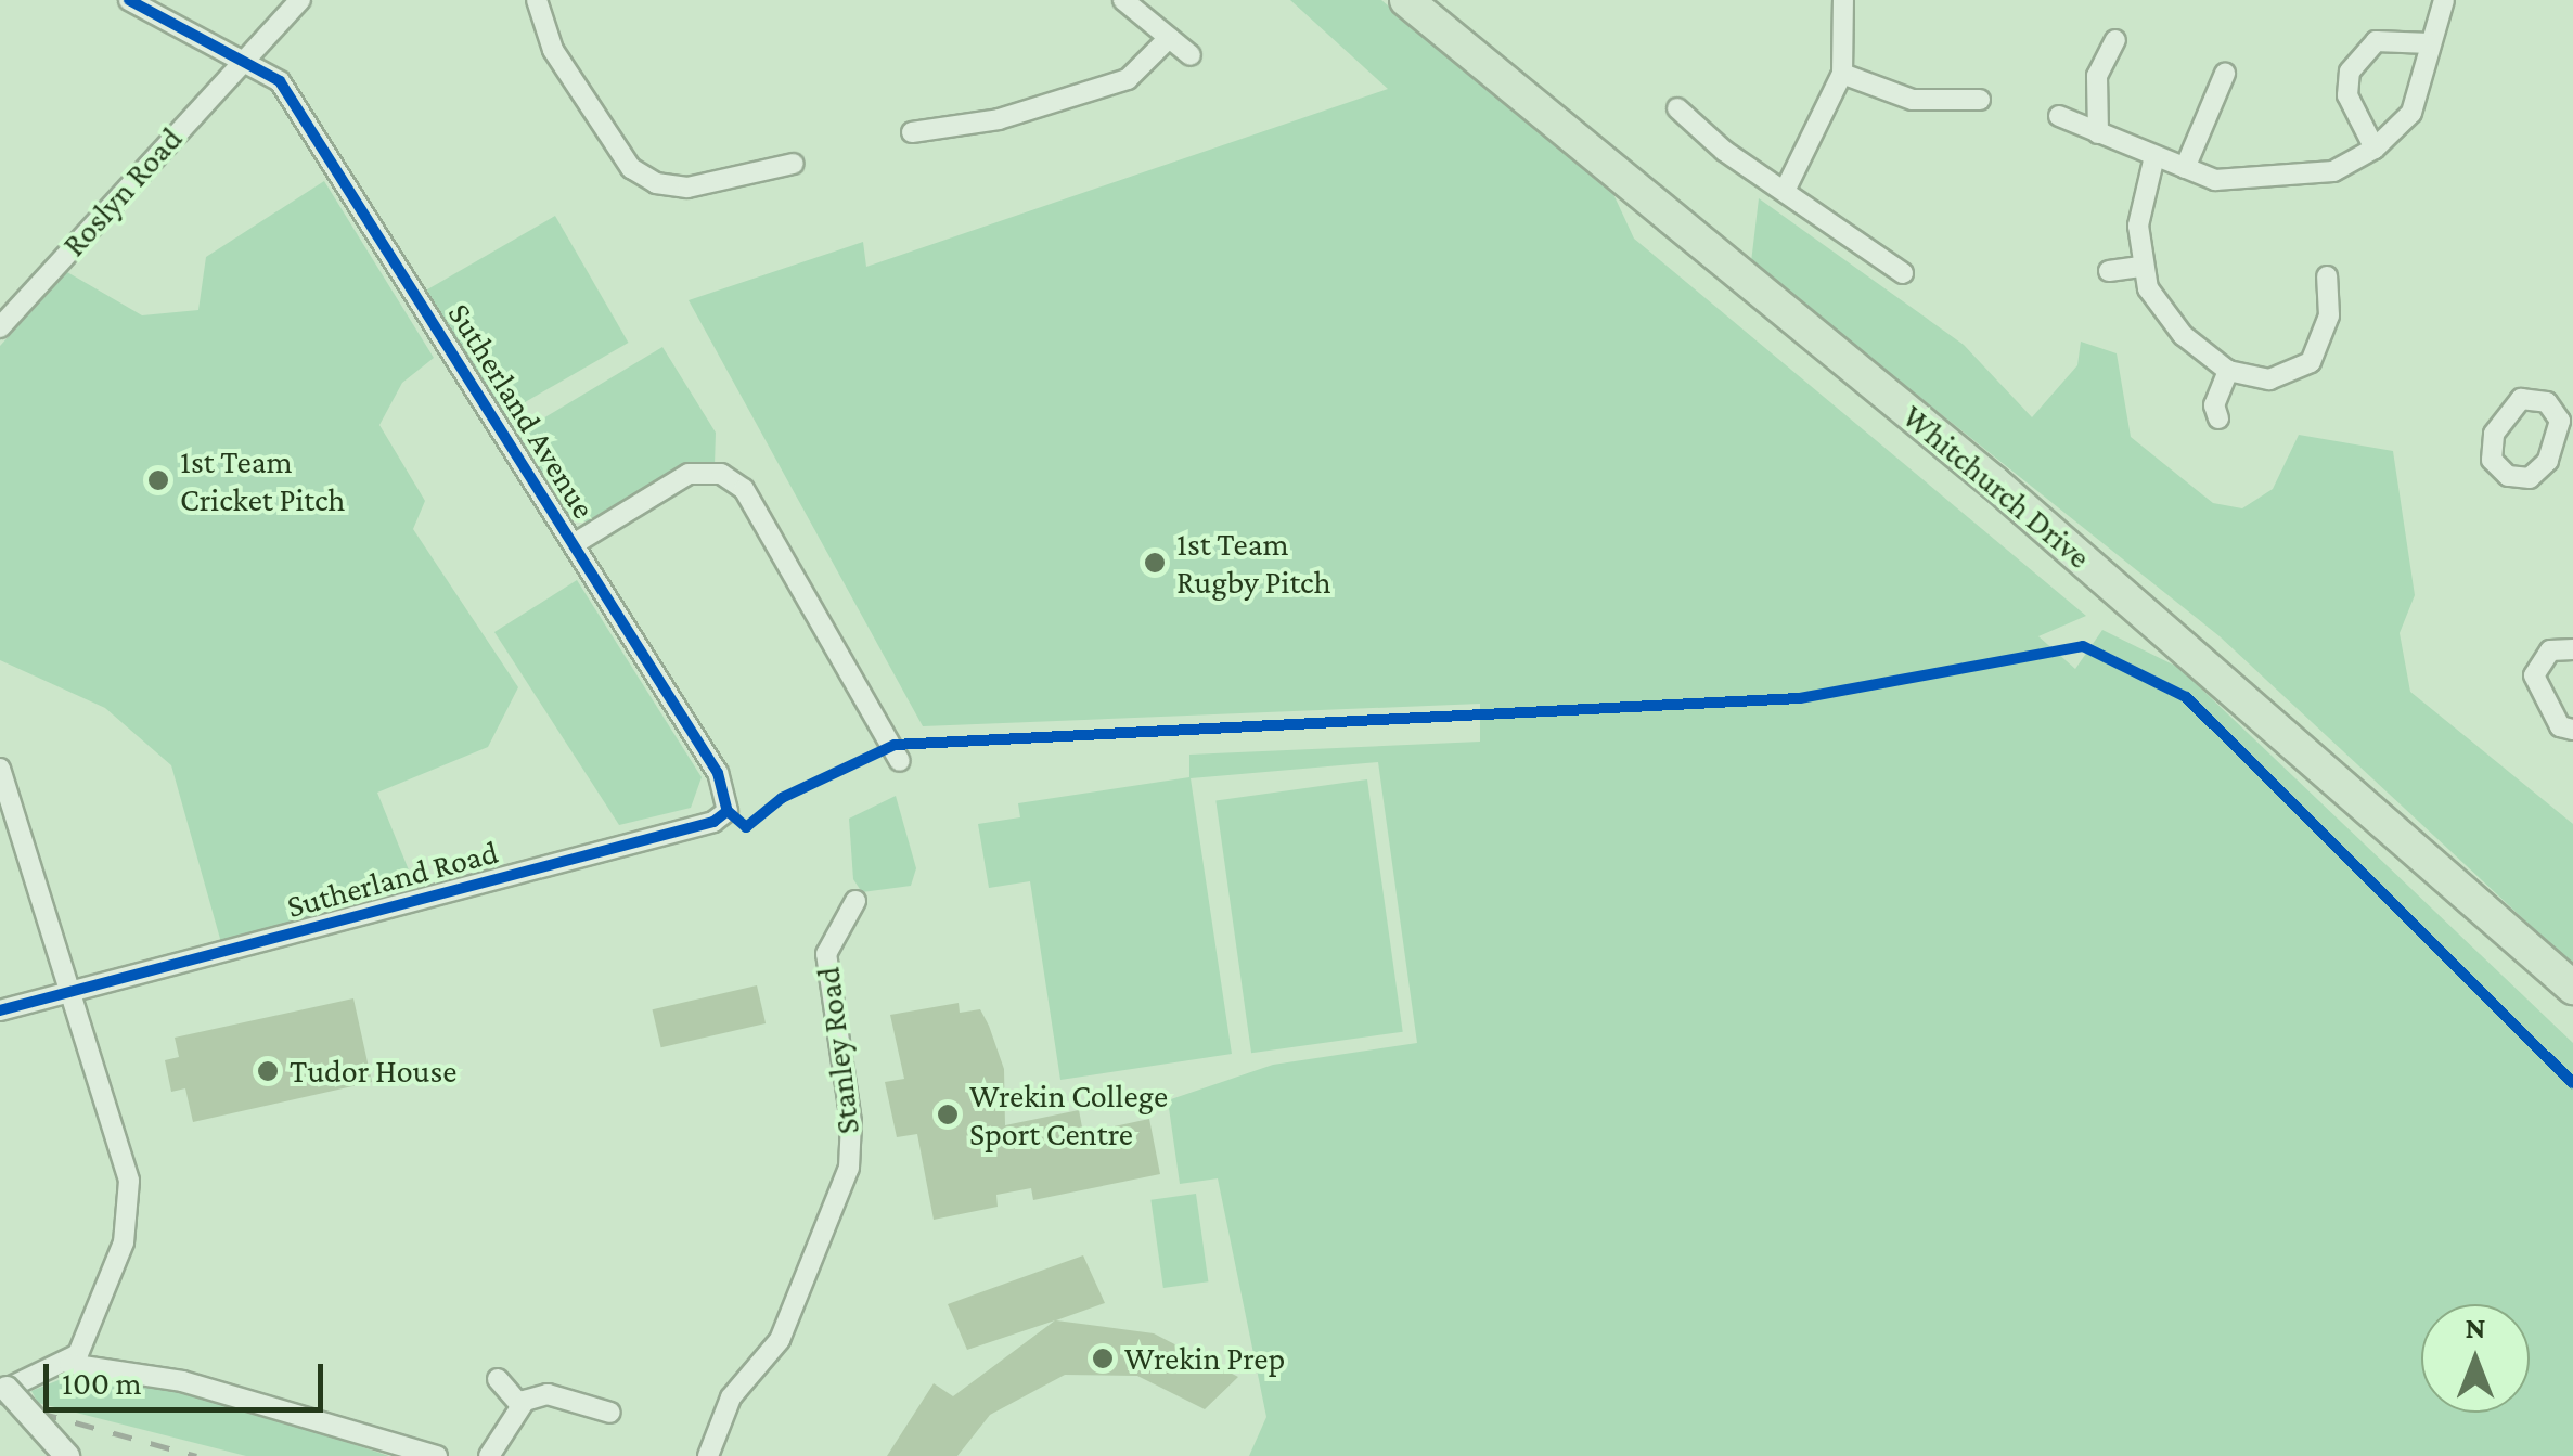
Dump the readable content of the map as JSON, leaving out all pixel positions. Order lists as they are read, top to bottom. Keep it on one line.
{"streets":{"main road":["Whitchurch Drive"],"street":["Roslyn Road","Sutherland Avenue","Sutherland Road","Stanley Road"]},"crossings":[["Roslyn Road","Sutherland Avenue"],["Sutherland Avenue","Sutherland Road"]],"places":["1st Team Cricket Pitch","1st Team Rugby Pitch","Tudor House","Wrekin College Sport Centre","Wrekin Prep"],"scale_bar":"100 m","north":"top"}
